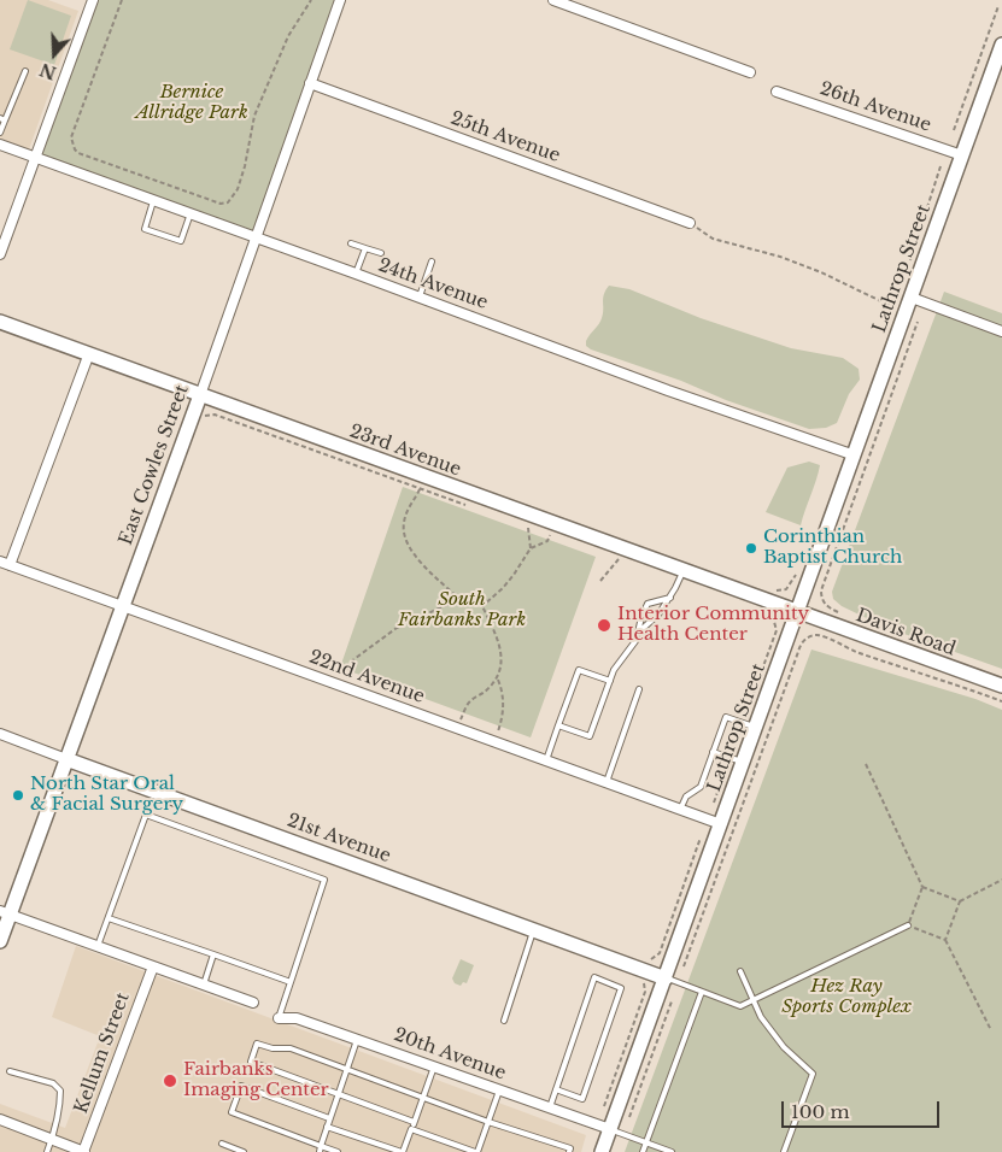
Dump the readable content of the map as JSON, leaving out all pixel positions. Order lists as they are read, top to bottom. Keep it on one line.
{"streets":{"street":["26th Avenue","25th Avenue","Lathrop Street","24th Avenue","23rd Avenue","East Cowles Street","Davis Road","22nd Avenue","21st Avenue","Kellum Street","20th Avenue"]},"crossings":[["26th Avenue","Lathrop Street"],["25th Avenue","East Cowles Street"],["Lathrop Street","24th Avenue"],["Lathrop Street","23rd Avenue"],["Lathrop Street","Davis Road"],["Lathrop Street","22nd Avenue"],["Lathrop Street","21st Avenue"],["Lathrop Street","20th Avenue"],["24th Avenue","East Cowles Street"],["23rd Avenue","East Cowles Street"],["23rd Avenue","Davis Road"],["East Cowles Street","22nd Avenue"],["East Cowles Street","21st Avenue"]],"parks":["Bernice Allridge Park","South Fairbanks Park","Hez Ray Sports Complex"],"places":["Corinthian Baptist Church","Interior Community Health Center","North Star Oral & Facial Surgery","Fairbanks Imaging Center"],"scale_bar":"100 m","north":"bottom"}
